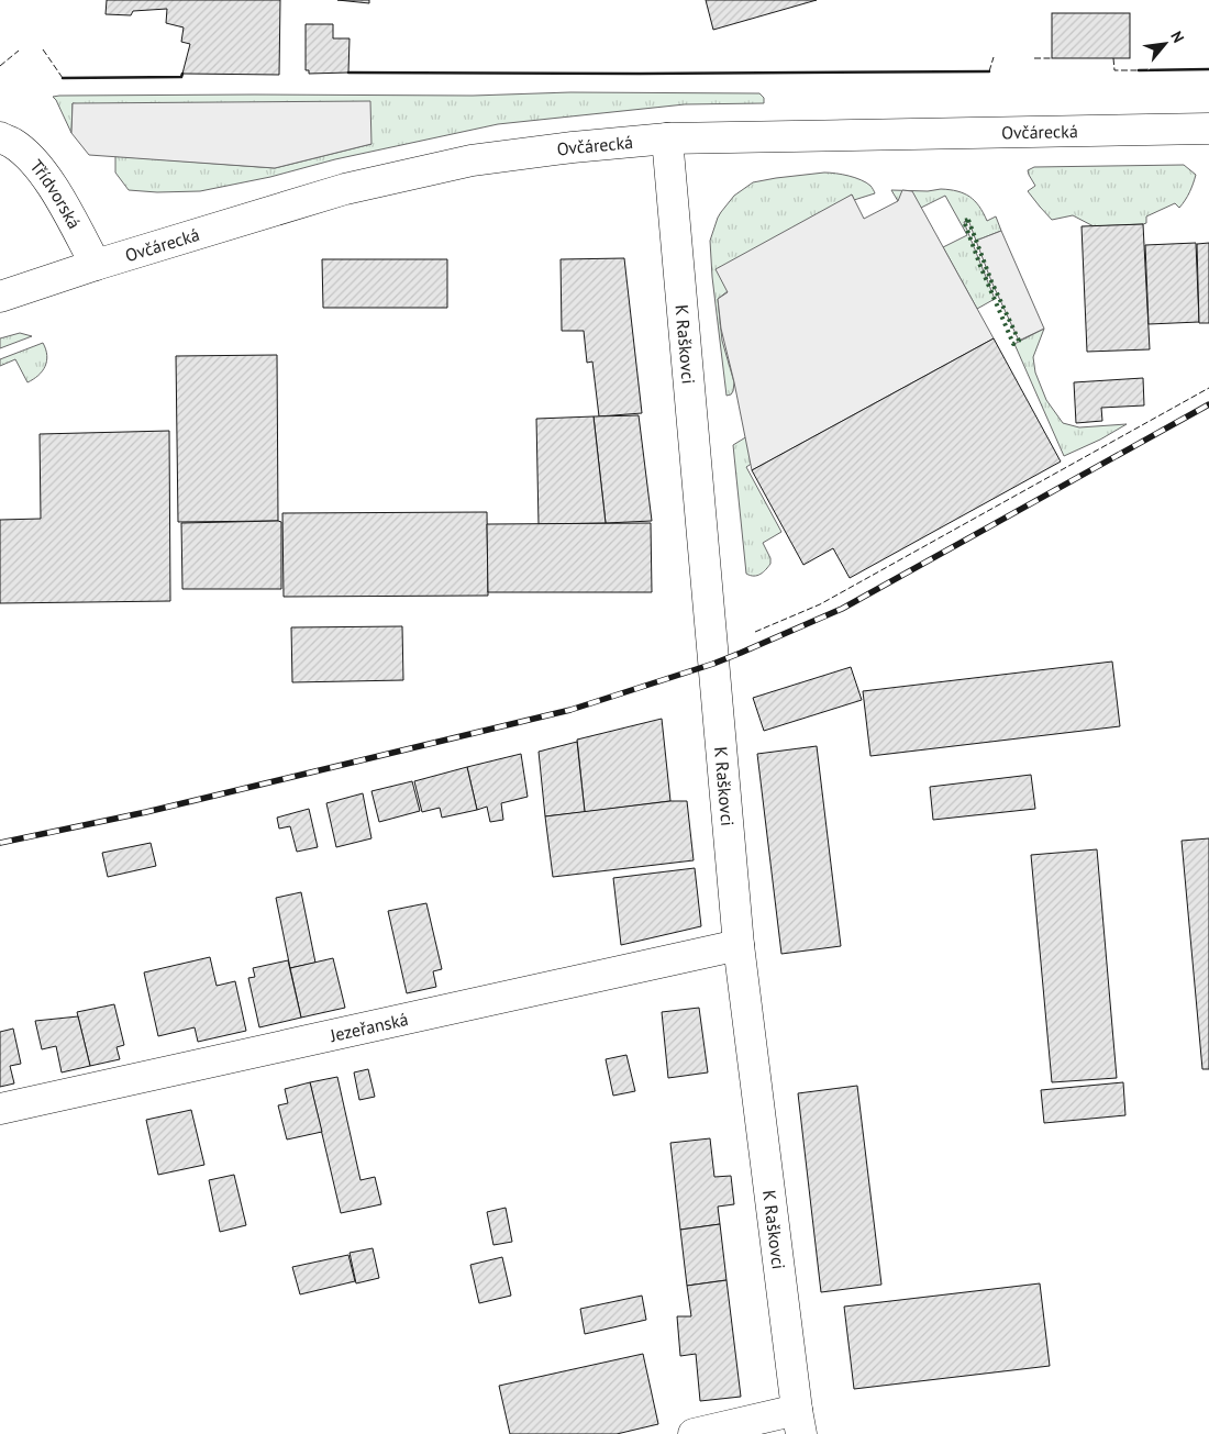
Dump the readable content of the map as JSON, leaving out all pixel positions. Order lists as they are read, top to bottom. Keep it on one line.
{"streets":{"street":["Ovčárecká","Třídvorská","K Raškovci","Jezeřanská"]},"crossings":[["Ovčárecká","Třídvorská"],["Ovčárecká","K Raškovci"],["K Raškovci","Jezeřanská"]],"north":"top right"}
